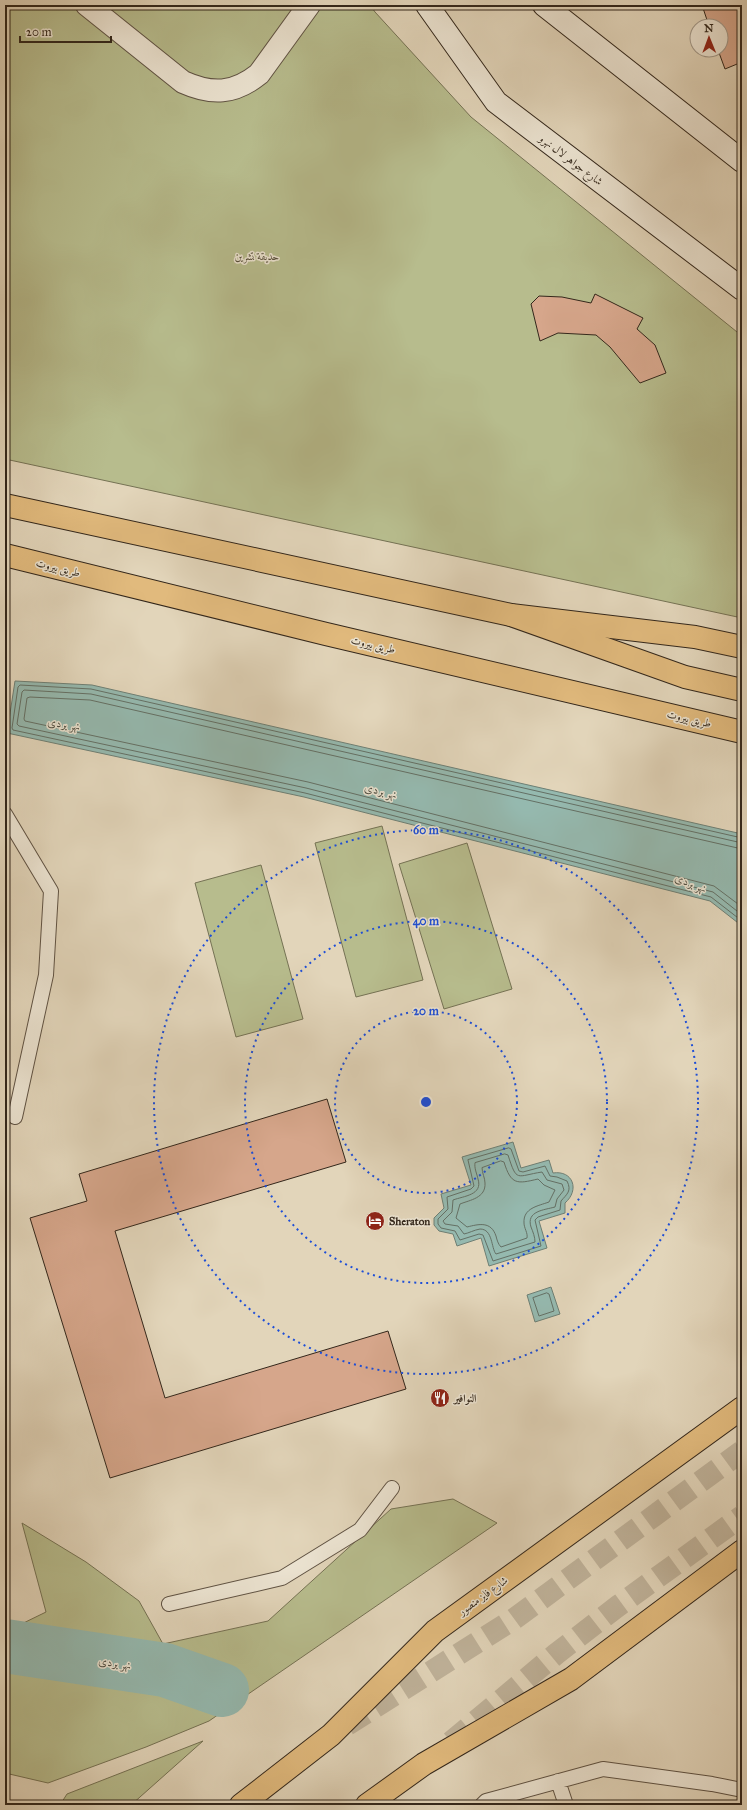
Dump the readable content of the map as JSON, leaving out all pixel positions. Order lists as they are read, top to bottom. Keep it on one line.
{"streets":{"main road":["شارع جواهر لال نهرو","طريق بيروت","شارع فايز منصور"]},"water":["نهر بردى"],"parks":["حديقة تشرين"],"places":{"hotel":["Sheraton"],"restaurant":["النوافير"]},"scale_bar":"20 m","north":"top","rings":["60 m","40 m","20 m"]}
